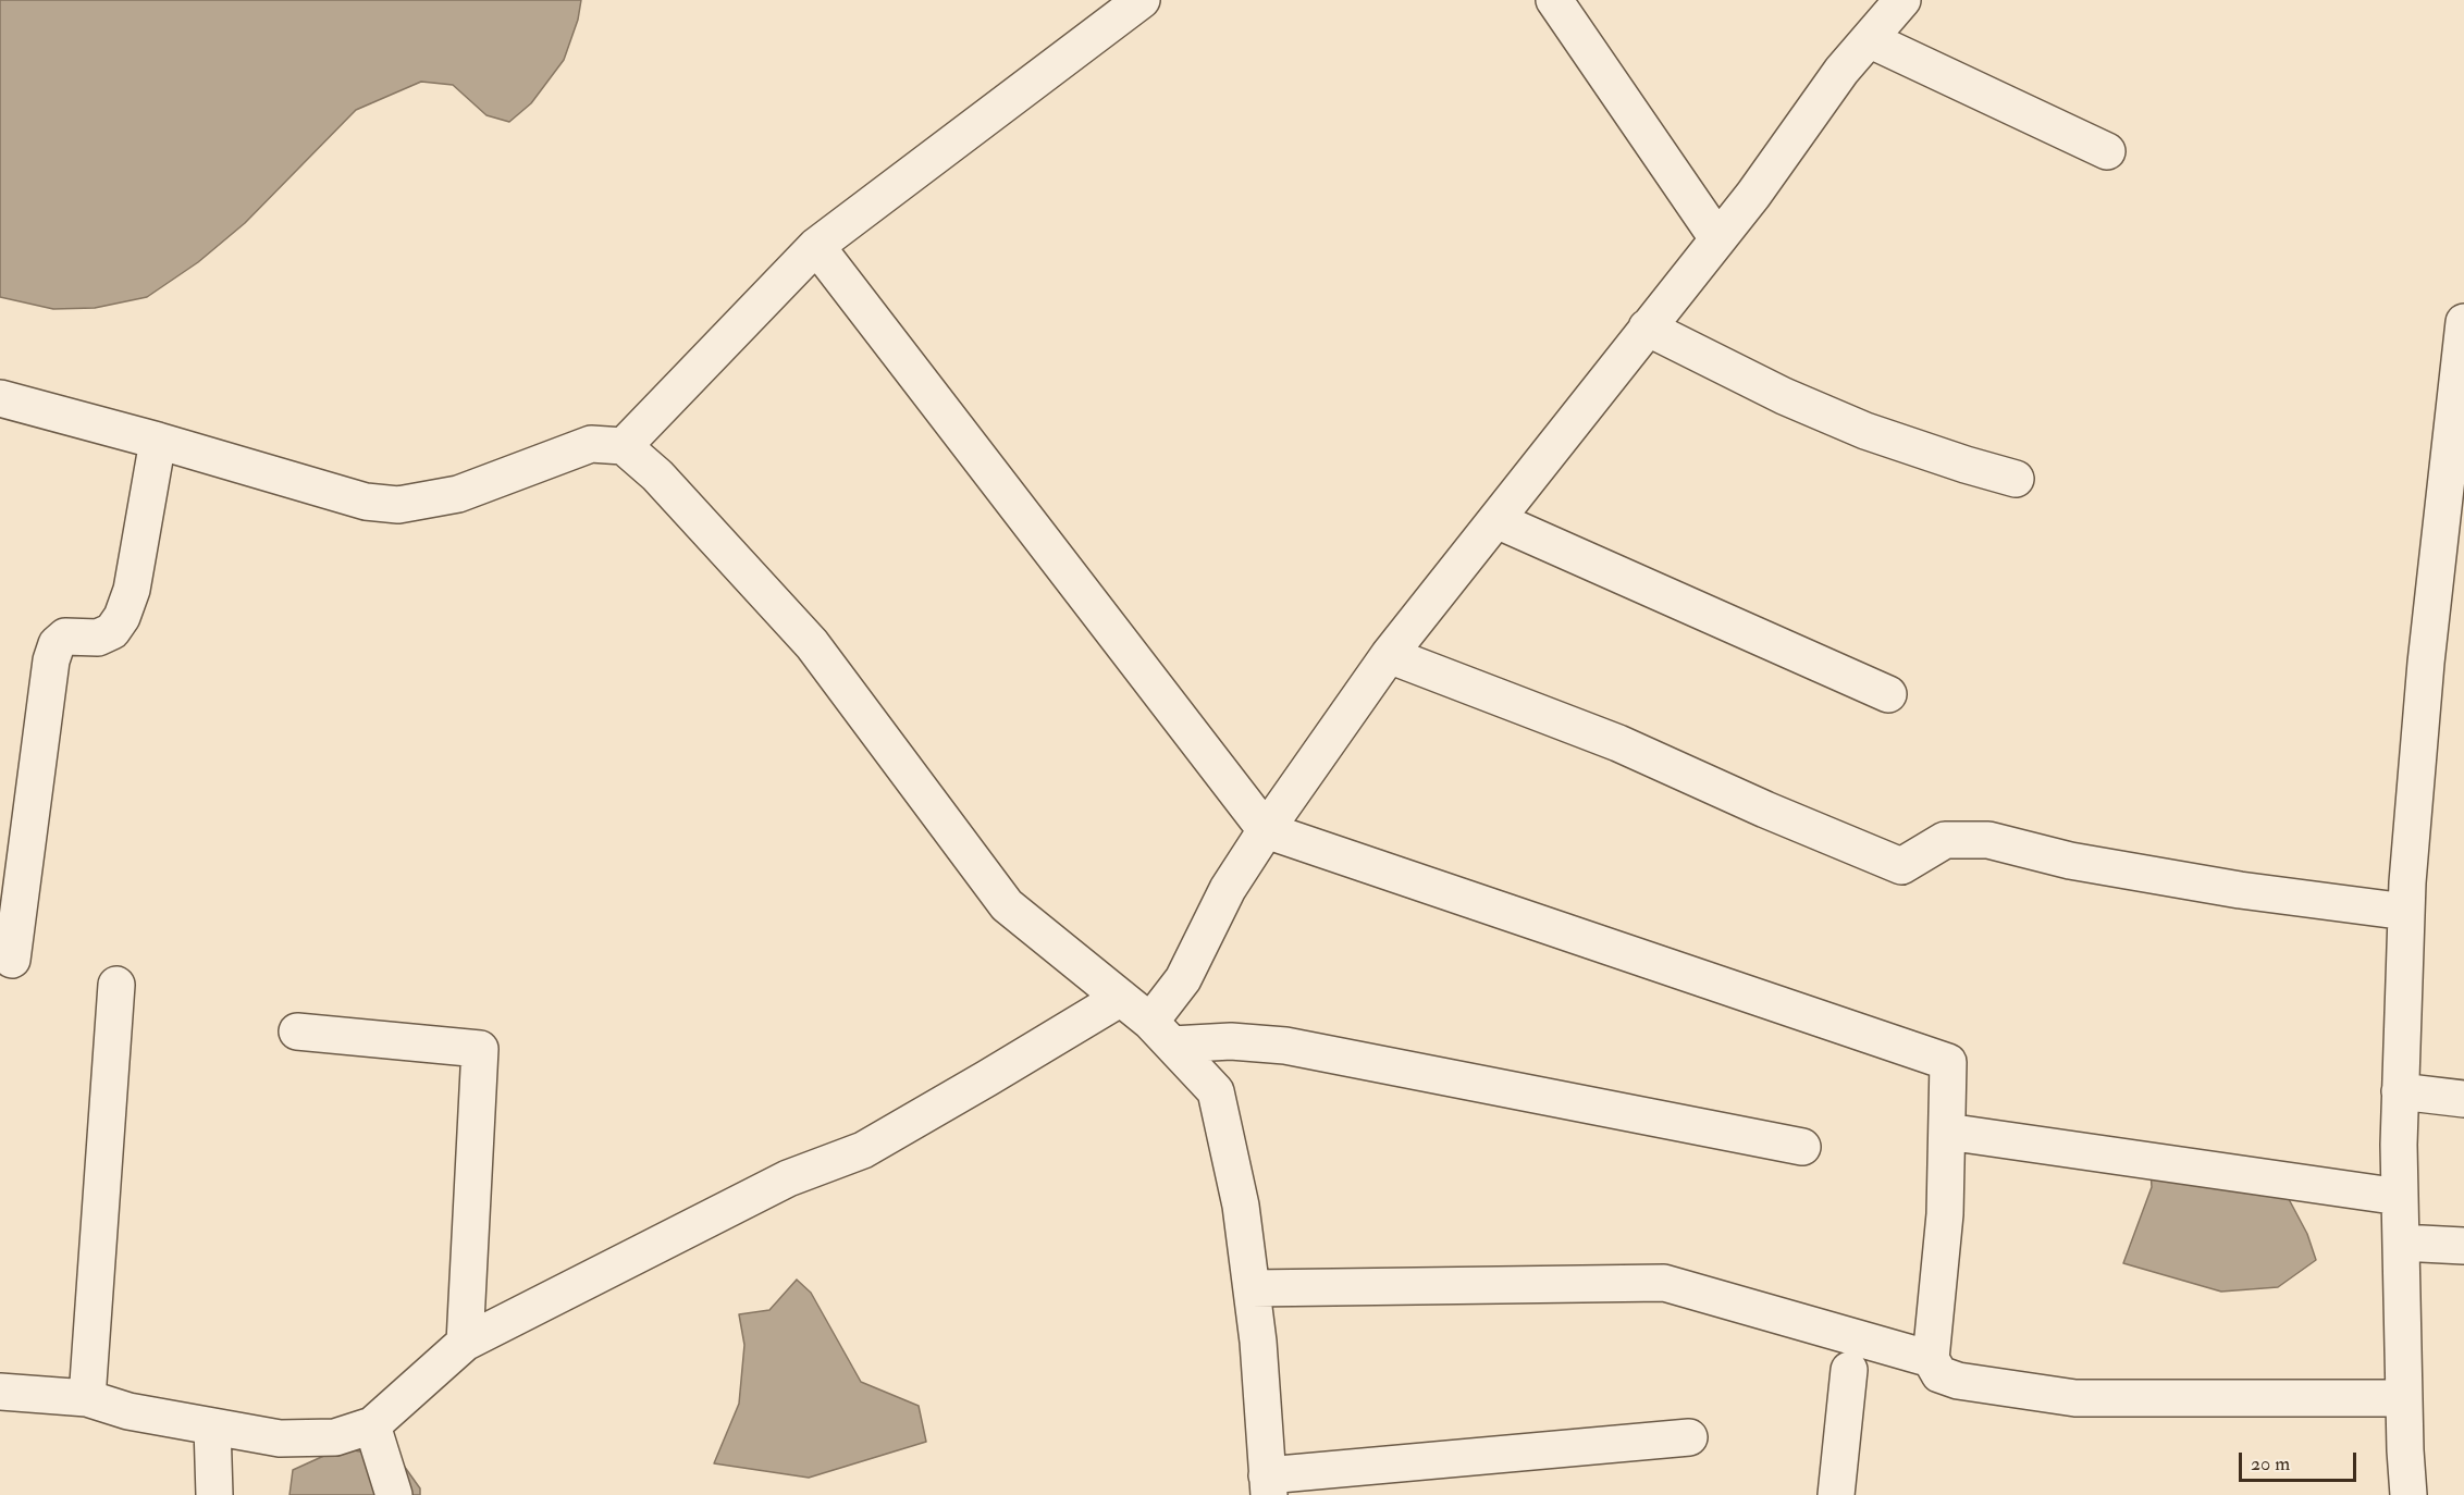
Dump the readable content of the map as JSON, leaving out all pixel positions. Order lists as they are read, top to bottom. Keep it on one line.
{"scale_bar":"20 m"}
